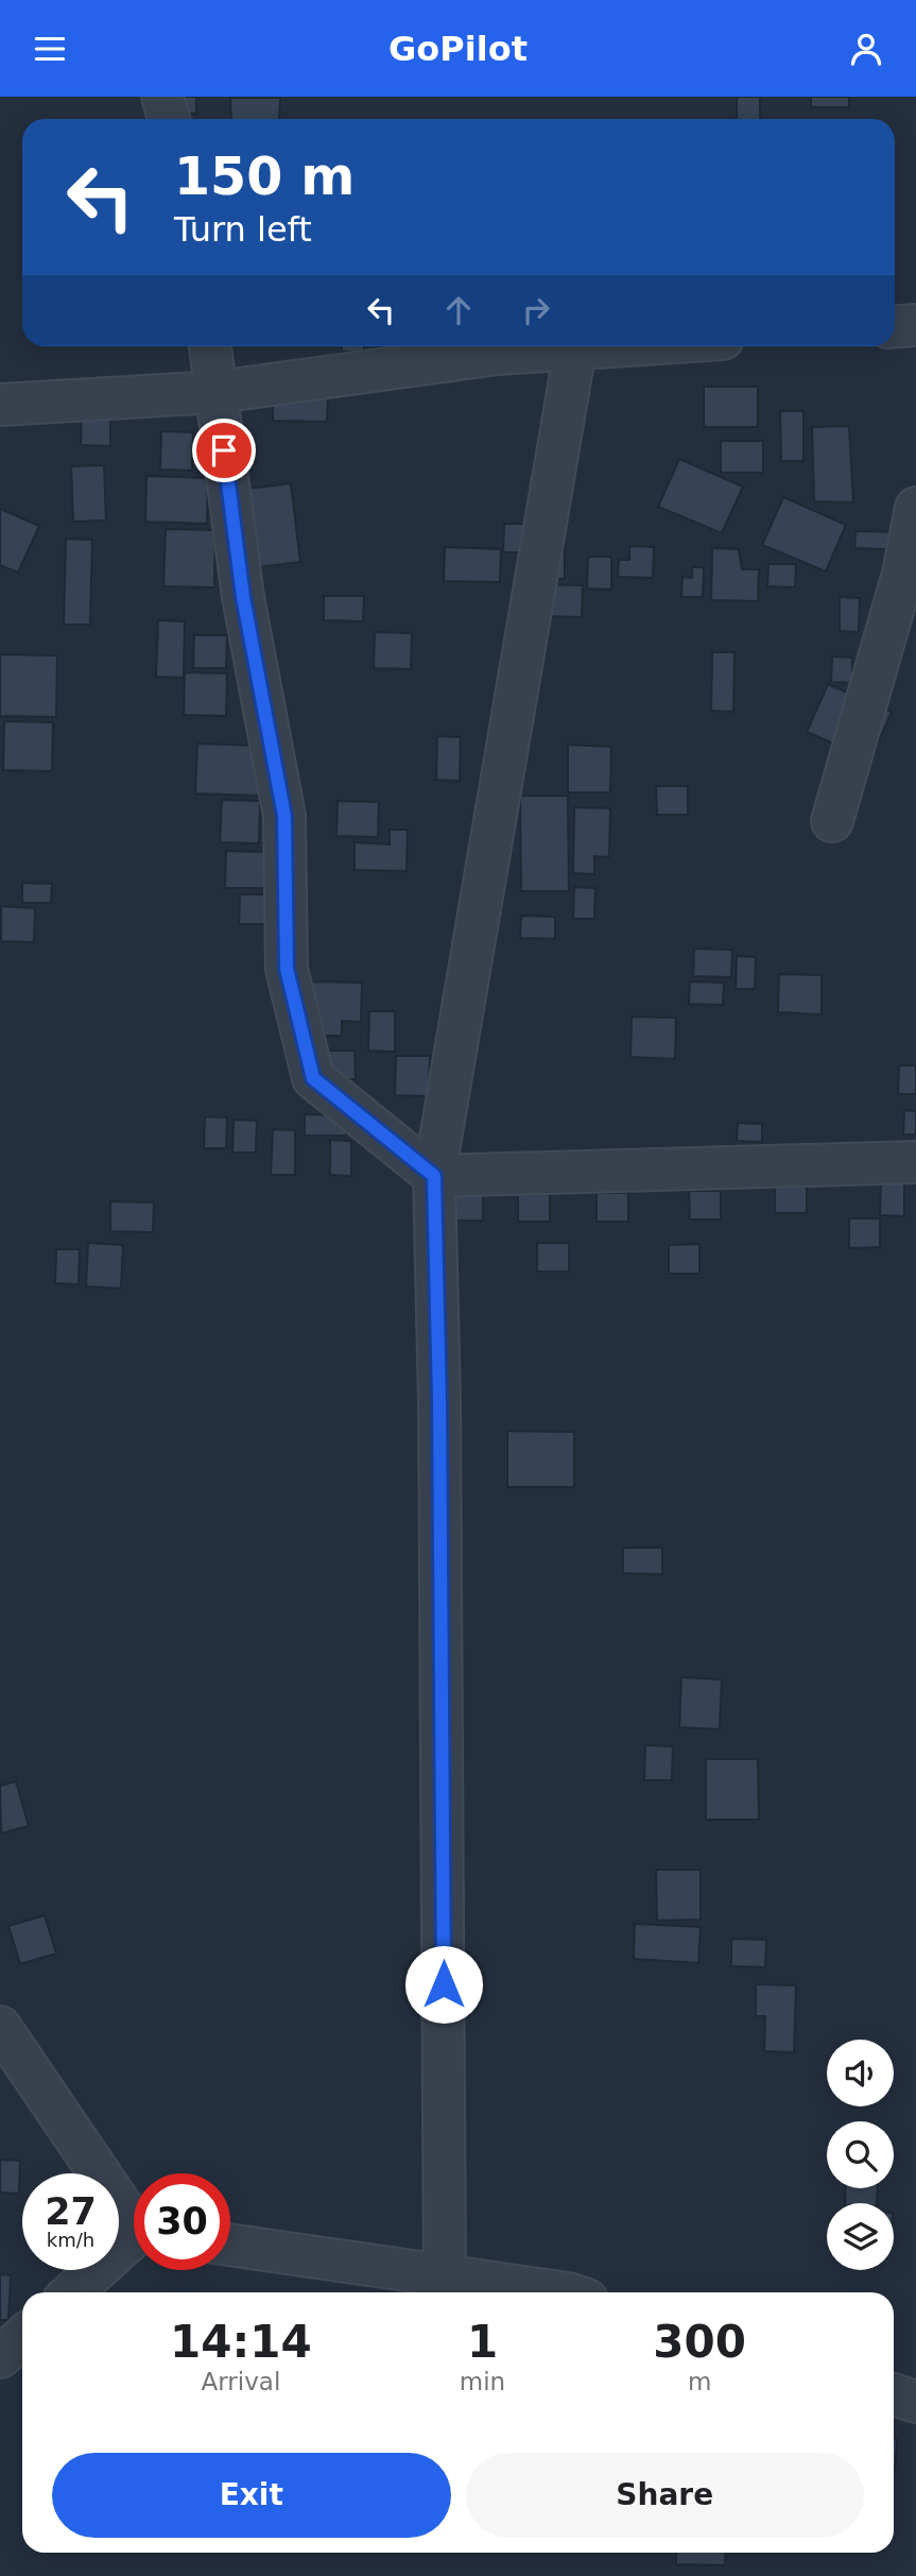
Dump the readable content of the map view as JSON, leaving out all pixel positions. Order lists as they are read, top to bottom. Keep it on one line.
{"page":{"header":"GoPilot","turn":["150 m","Turn left"],"speed":"27 km/h","limit":"30","eta":["14:14","Arrival","1","min","300","m"],"buttons":["Exit","Share"]}}
